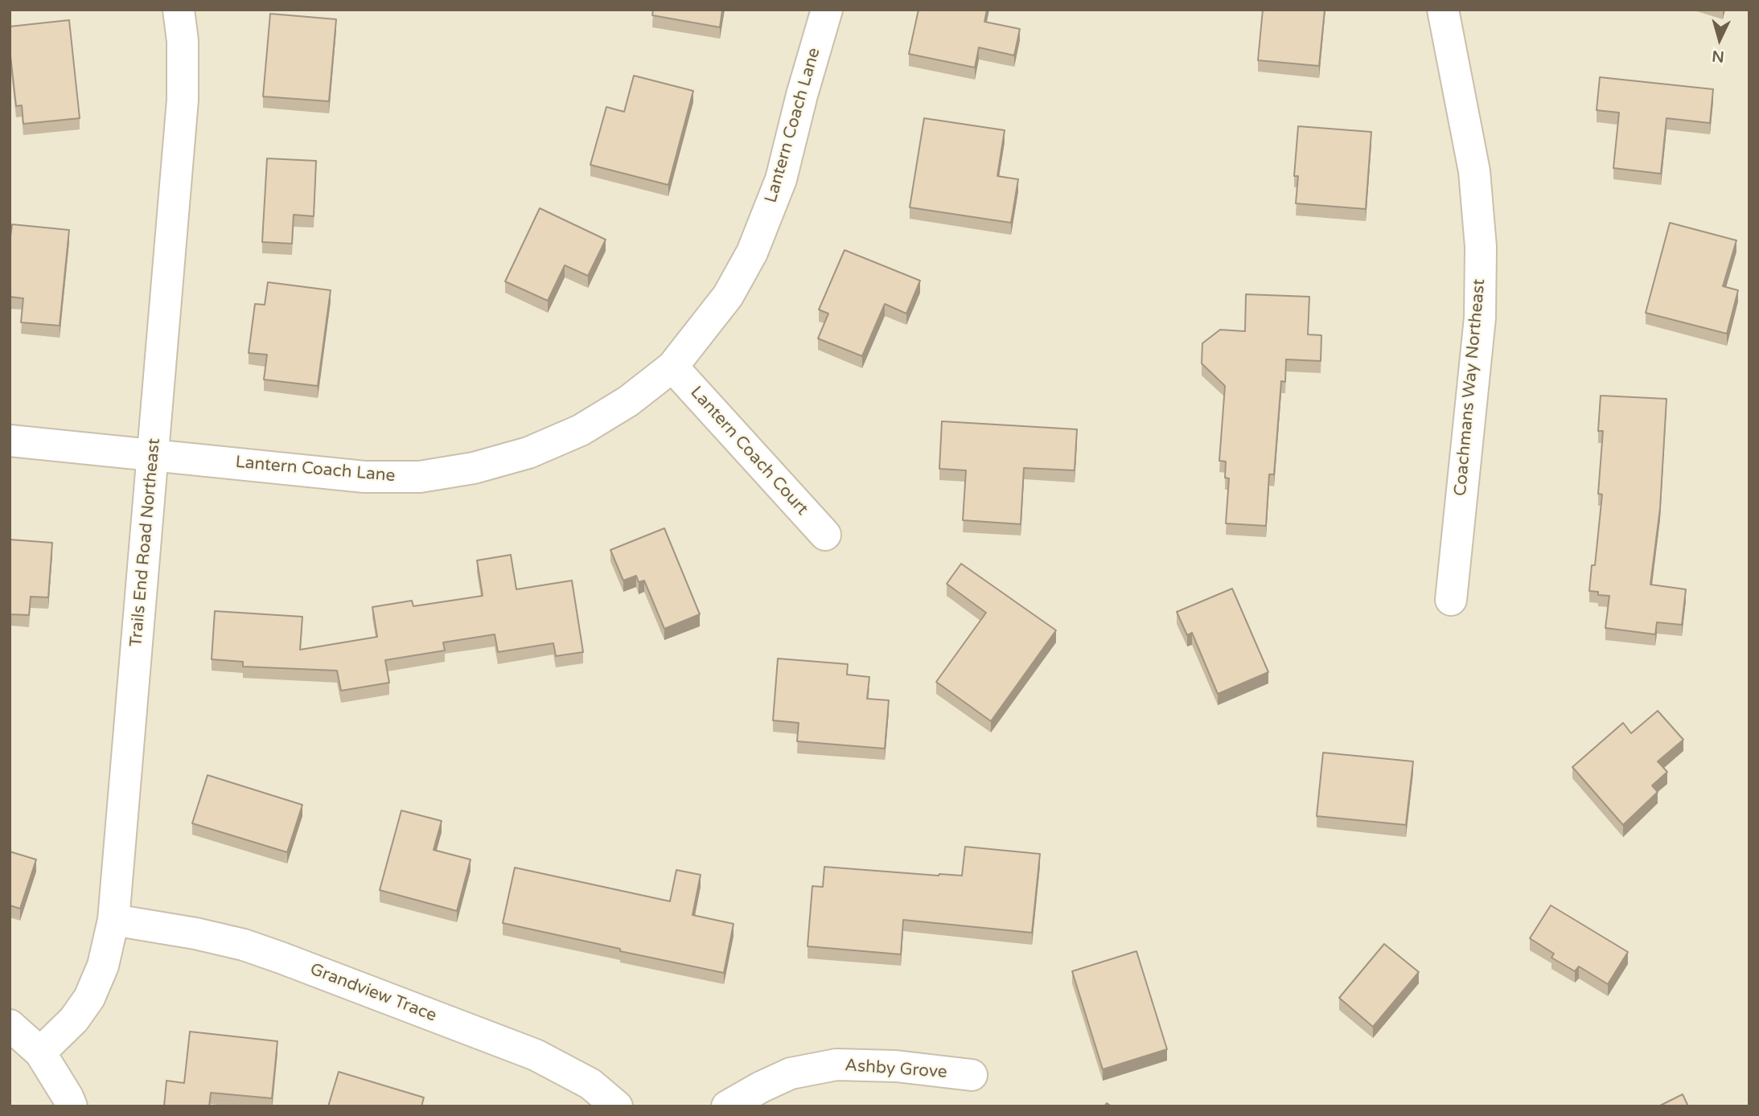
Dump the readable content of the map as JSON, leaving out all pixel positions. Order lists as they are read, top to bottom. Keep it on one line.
{"streets":{"street":["Lantern Coach Lane","Coachmans Way Northeast","Lantern Coach Court","Trails End Road Northeast","Grandview Trace","Ashby Grove"]},"crossings":[["Lantern Coach Lane","Lantern Coach Court"],["Lantern Coach Lane","Trails End Road Northeast"],["Trails End Road Northeast","Grandview Trace"]],"north":"bottom"}
